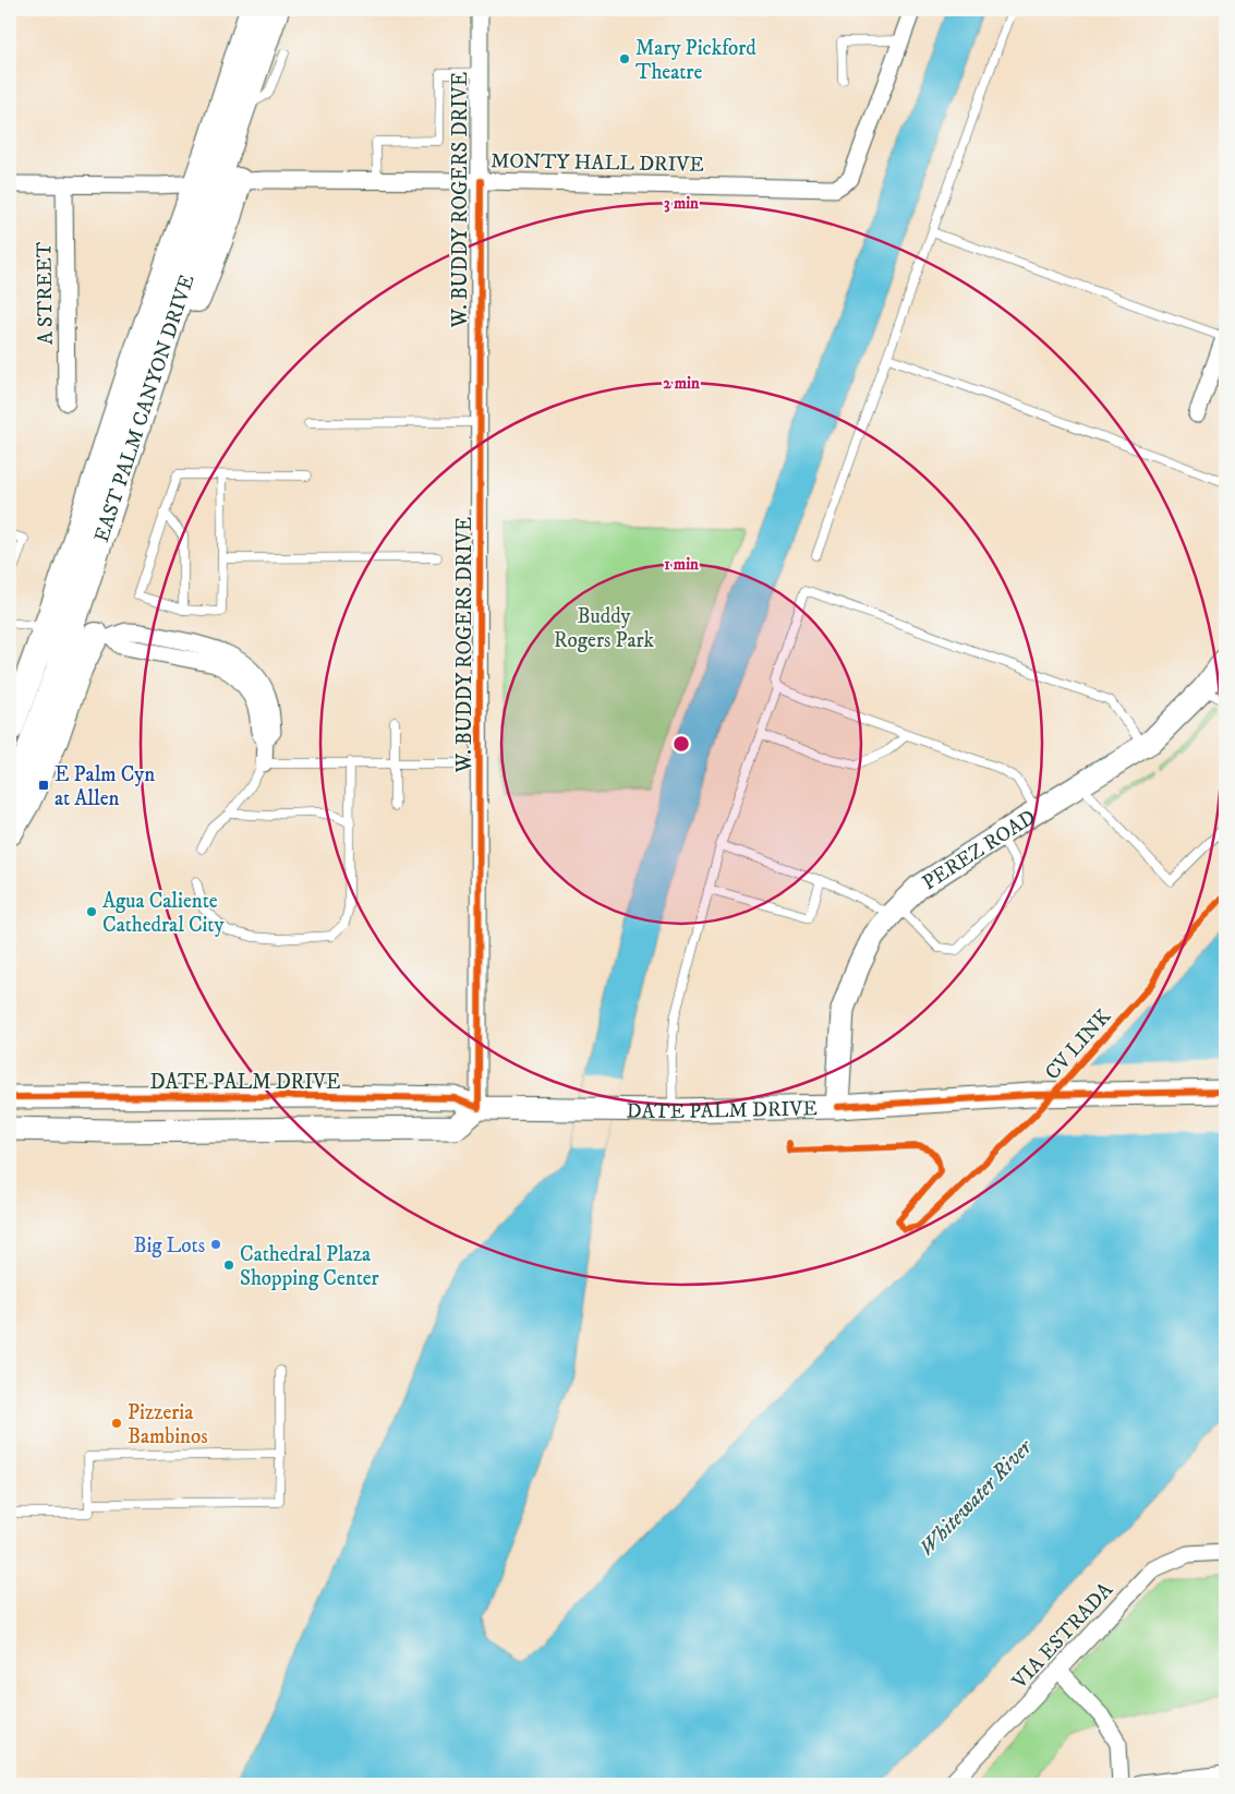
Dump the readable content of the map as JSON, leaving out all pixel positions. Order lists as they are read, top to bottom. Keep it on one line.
{"streets":{"main road":["EAST PALM CANYON DRIVE","PEREZ ROAD","DATE PALM DRIVE"],"street":["MONTY HALL DRIVE","W. BUDDY ROGERS DRIVE","A STREET","VIA ESTRADA"],"cycle path":["CV LINK"]},"crossings":[["MONTY HALL DRIVE","W. BUDDY ROGERS DRIVE"],["MONTY HALL DRIVE","A STREET"],["MONTY HALL DRIVE","EAST PALM CANYON DRIVE"],["W. BUDDY ROGERS DRIVE","DATE PALM DRIVE"],["PEREZ ROAD","DATE PALM DRIVE"]],"water":["Whitewater River"],"parks":["Buddy Rogers Park"],"places":{"other":["Mary Pickford Theatre","Agua Caliente Cathedral City","Big Lots","Cathedral Plaza Shopping Center","Pizzeria Bambinos"],"transit":["E Palm Cyn at Allen"]},"rings":["3 min","2 min","1 min"]}
